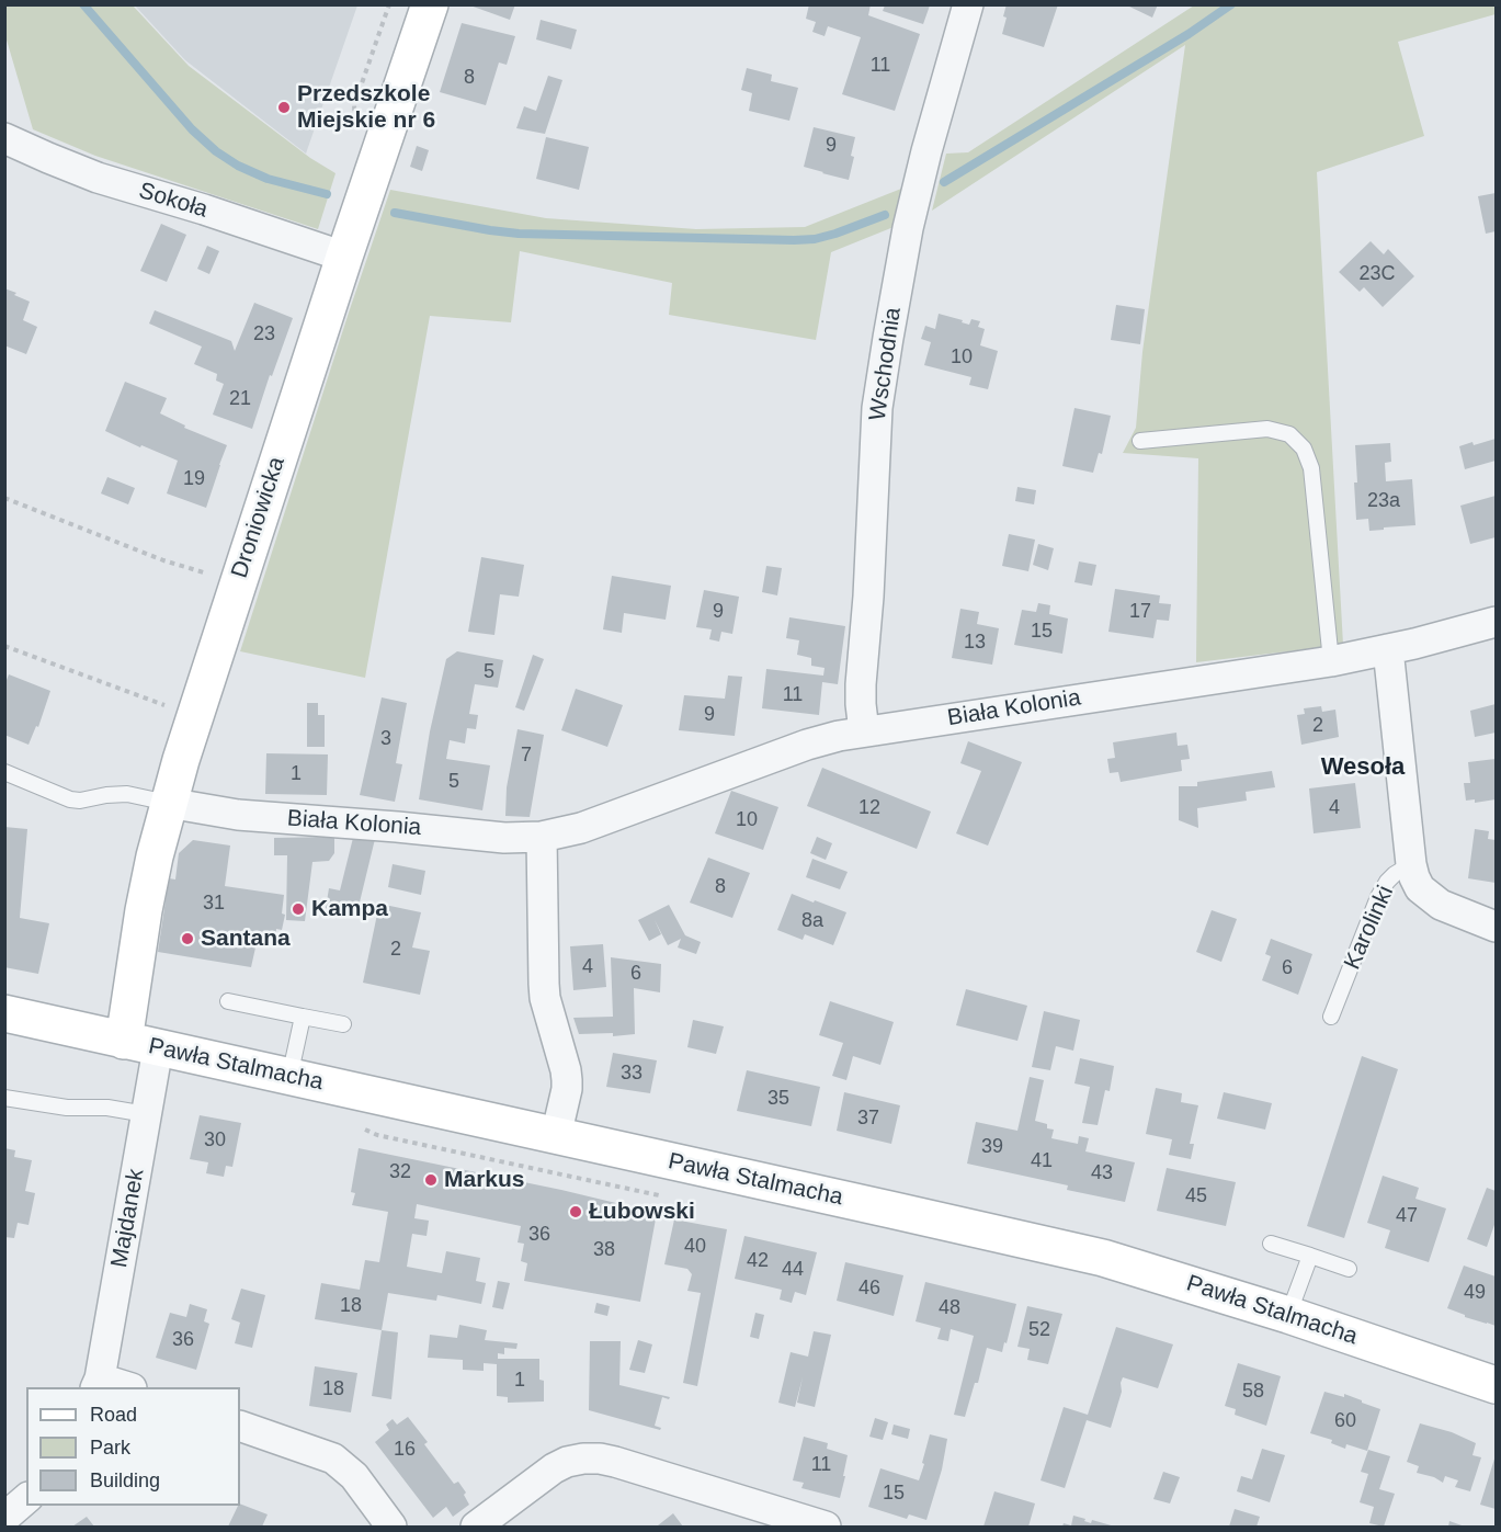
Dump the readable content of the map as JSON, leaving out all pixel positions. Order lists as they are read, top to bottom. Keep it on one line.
{"streets":{"street":["Sokoła","Wschodnia","Droniowicka","Biała Kolonia","Karolinki","Pawła Stalmacha","Majdanek"]},"crossings":[["Sokoła","Droniowicka"],["Wschodnia","Biała Kolonia"],["Droniowicka","Biała Kolonia"],["Droniowicka","Pawła Stalmacha"],["Droniowicka","Majdanek"],["Biała Kolonia","Karolinki"],["Pawła Stalmacha","Majdanek"]],"districts":["Wesoła"],"places":["Przedszkole Miejskie nr 6","Kampa","Santana","Markus","Łubowski"],"house_numbers":["11","8","9","23C","23","10","21","19","23a","9","17","15","13","5","11","9","2","3","7","1","5","12","4","10","8","31","8a","2","4","6","6","33","35","37","30","39","41","32","43","45","47","36","40","38","42","44","46","49","18","48","52","36","1","18","58","60","16","11","15"],"legend":["Road","Park","Building"]}
